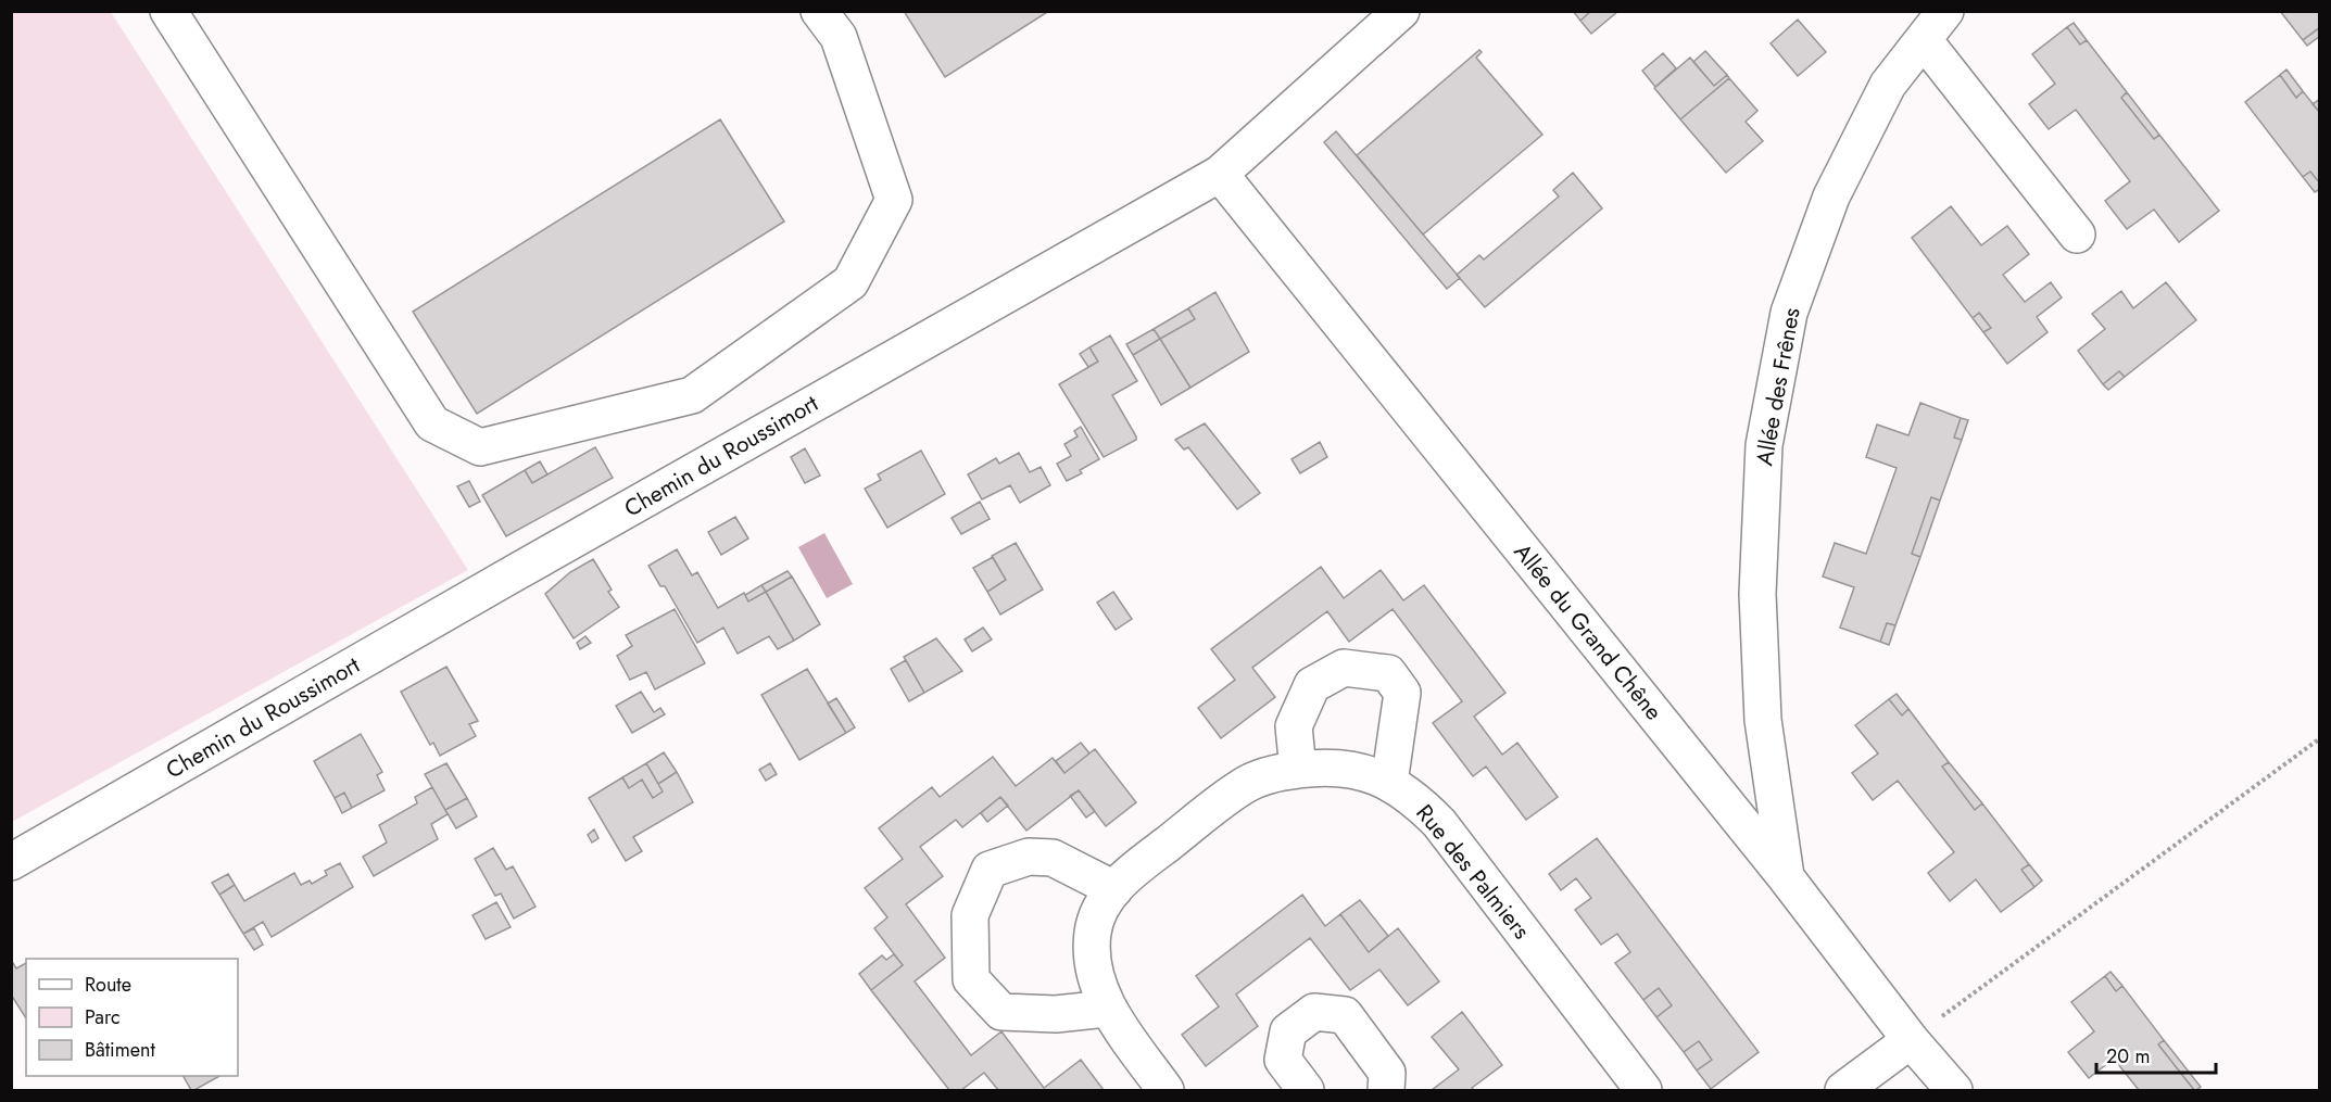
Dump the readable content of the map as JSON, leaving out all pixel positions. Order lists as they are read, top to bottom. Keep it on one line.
{"streets":{"street":["Allée des Frênes","Chemin du Roussimort","Allée du Grand Chêne","Rue des Palmiers"]},"crossings":[["Allée des Frênes","Allée du Grand Chêne"],["Chemin du Roussimort","Allée du Grand Chêne"]],"legend":["Route","Parc","Bâtiment"],"scale_bar":"20 m"}
